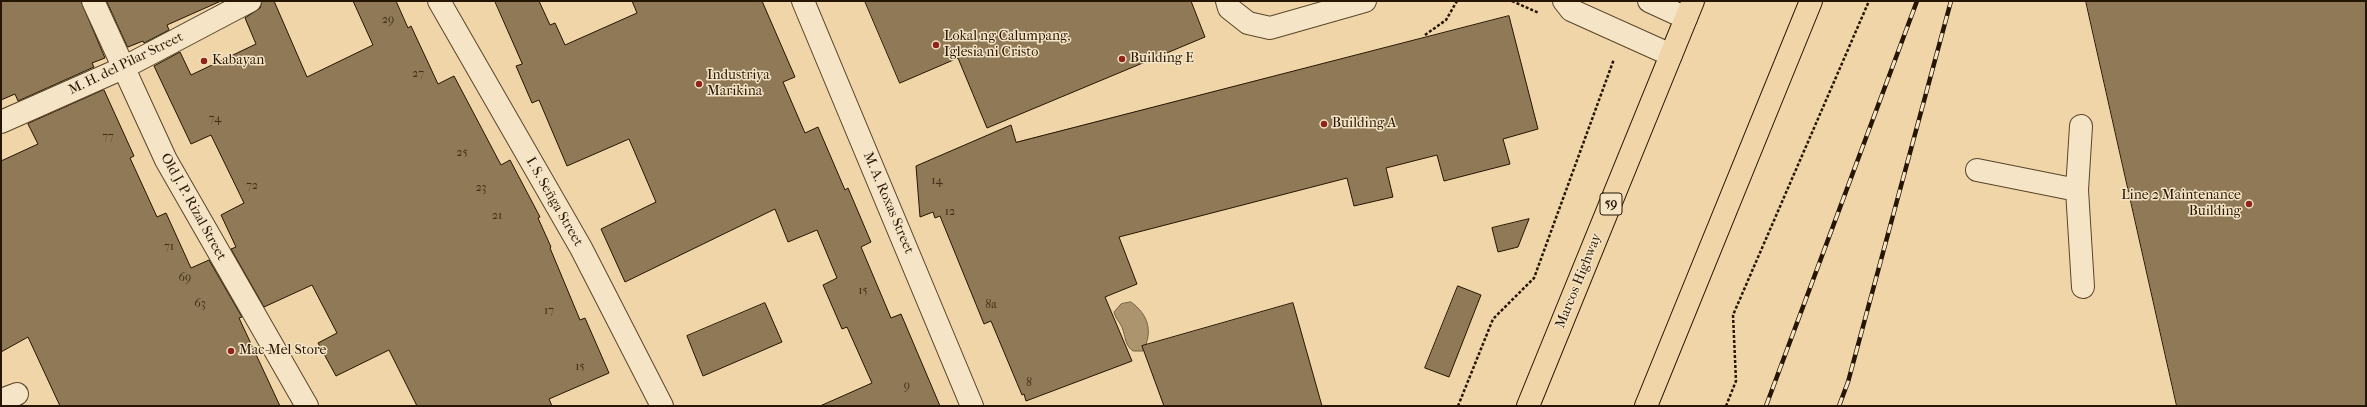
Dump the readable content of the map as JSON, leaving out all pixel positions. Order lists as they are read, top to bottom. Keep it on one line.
{"streets":{"main road":["59","Marcos Highway"],"street":["M. H. del Pilar Street","I. S. Señga Street","M. A. Roxas Street","Old J. P. Rizal Street"]},"crossings":[["M. H. del Pilar Street","Old J. P. Rizal Street"]],"places":["Lokal ng Calumpang, Iglesia ni Cristo","Building E","Kabayan","Industriya Marikina","Building A","Line 2 Maintenance Building","Mac-Mel Store"],"house_numbers":["29","27","74","77","25","14","72","23","12","21","71","69","15","63","8a","17","15","8","9"]}
